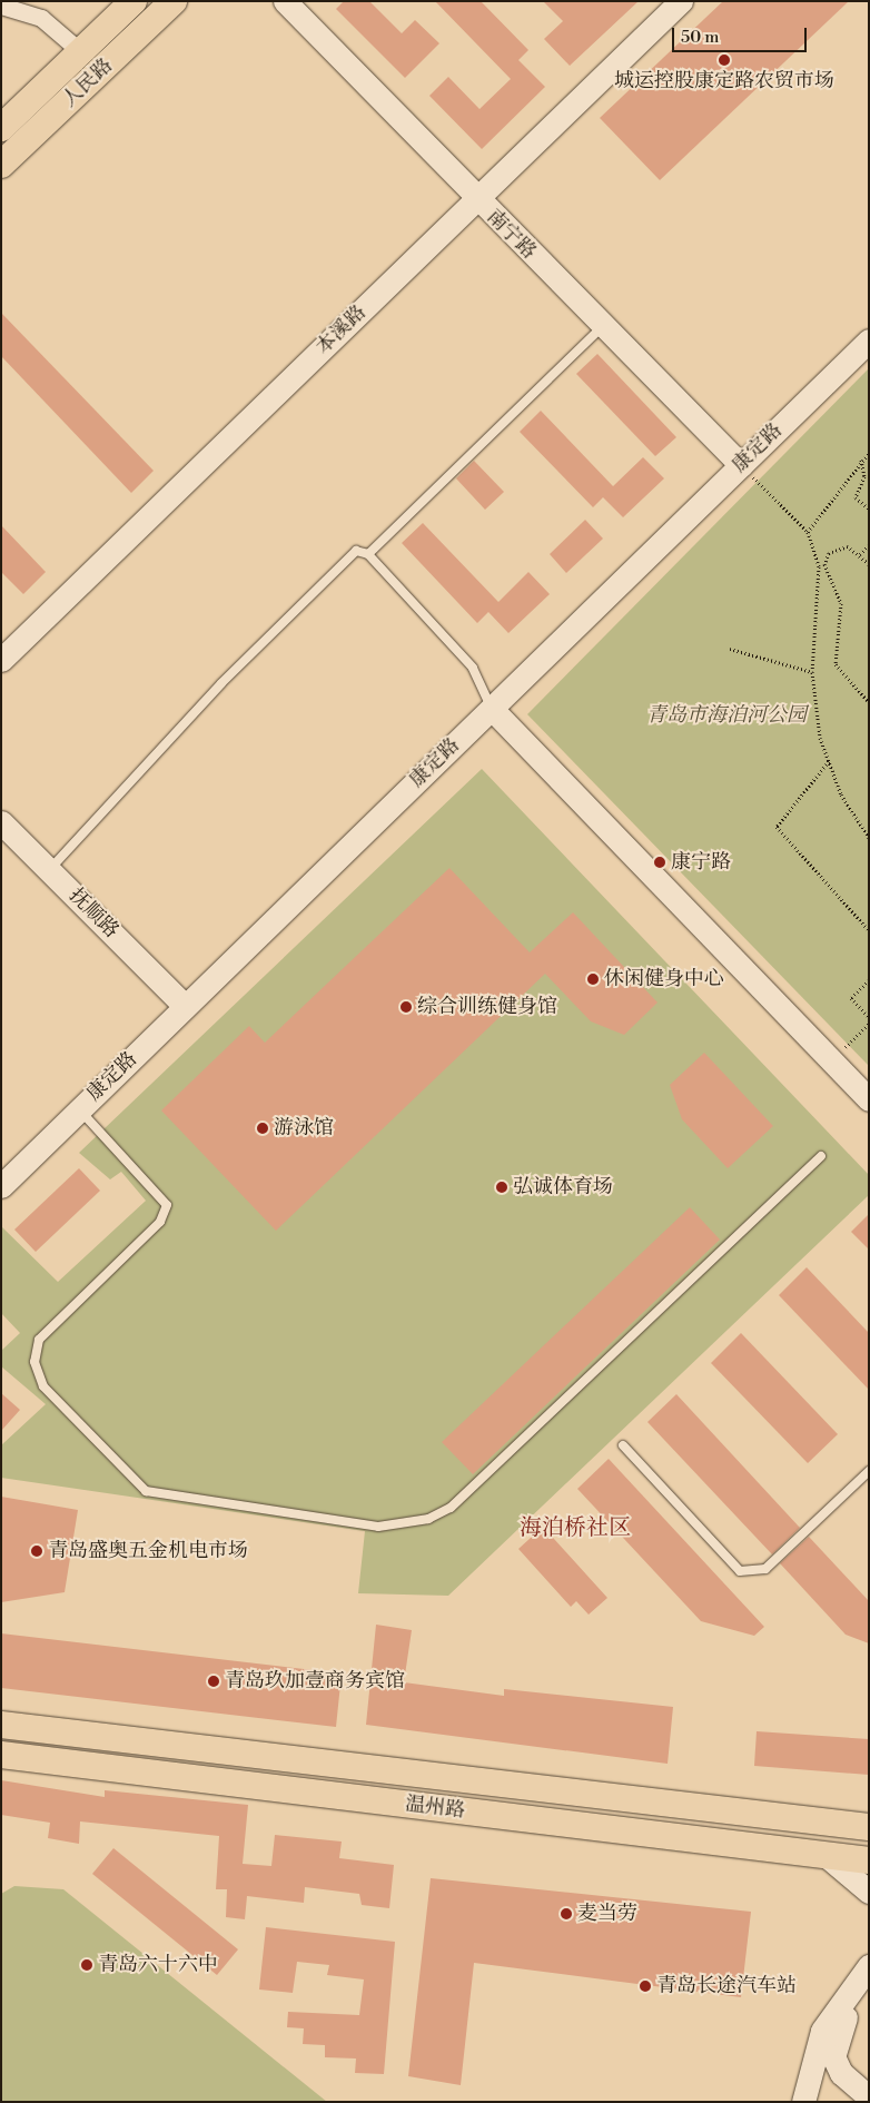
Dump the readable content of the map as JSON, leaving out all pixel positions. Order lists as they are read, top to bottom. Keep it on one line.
{"streets":{"main road":["人民路","温州路"],"street":["南宁路","本溪路","康定路","抚顺路"]},"crossings":[["南宁路","本溪路"],["南宁路","康定路"],["康定路","抚顺路"]],"districts":["海泊桥社区"],"parks":["青岛市海泊河公园"],"places":["城运控股康定路农贸市场","康宁路","休闲健身中心","综合训练健身馆","游泳馆","弘诚体育场","青岛盛奥五金机电市场","青岛玖加壹商务宾馆","麦当劳","青岛六十六中","青岛长途汽车站"],"scale_bar":"50 m"}
